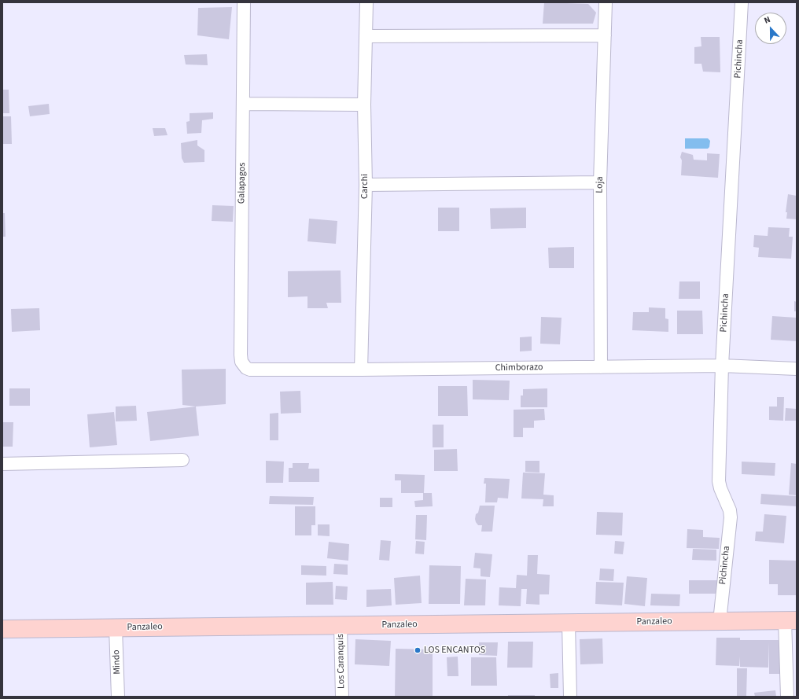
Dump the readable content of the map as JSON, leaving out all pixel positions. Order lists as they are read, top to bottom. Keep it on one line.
{"streets":{"street":["Pichincha","Galapagos","Loja","Carchi","Chimborazo","Panzaleo","Los Caranquis","Mindo"]},"crossings":[["Pichincha","Chimborazo"],["Pichincha","Panzaleo"],["Galapagos","Chimborazo"],["Loja","Chimborazo"],["Carchi","Chimborazo"],["Panzaleo","Los Caranquis"],["Panzaleo","Mindo"]],"places":["LOS ENCANTOS"],"north":"top"}
